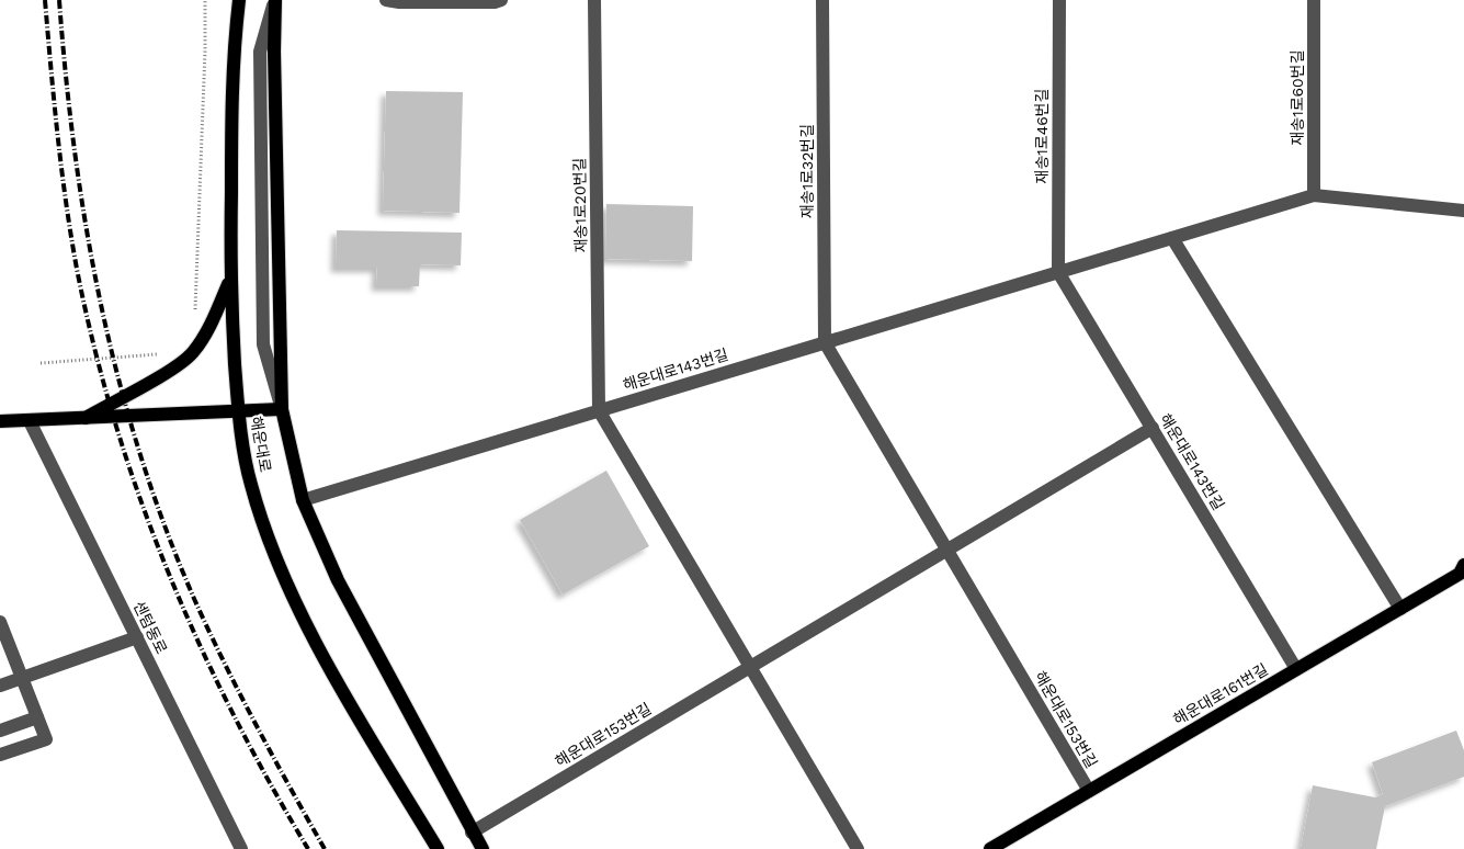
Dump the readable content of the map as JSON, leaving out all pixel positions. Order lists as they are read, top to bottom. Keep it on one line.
{"streets":{"main road":["해운대로","해운대로161번길"],"street":["재송1로60번길","재송1로46번길","재송1로32번길","재송1로20번길","해운대로143번길","센텀동로","해운대로153번길"]},"crossings":[["재송1로60번길","해운대로143번길"],["재송1로46번길","해운대로143번길"],["재송1로32번길","해운대로143번길"],["재송1로32번길","해운대로153번길"],["재송1로20번길","해운대로143번길"],["해운대로143번길","해운대로"],["해운대로143번길","해운대로161번길"],["해운대로143번길","해운대로153번길"],["해운대로","해운대로153번길"],["해운대로161번길","해운대로153번길"]]}
